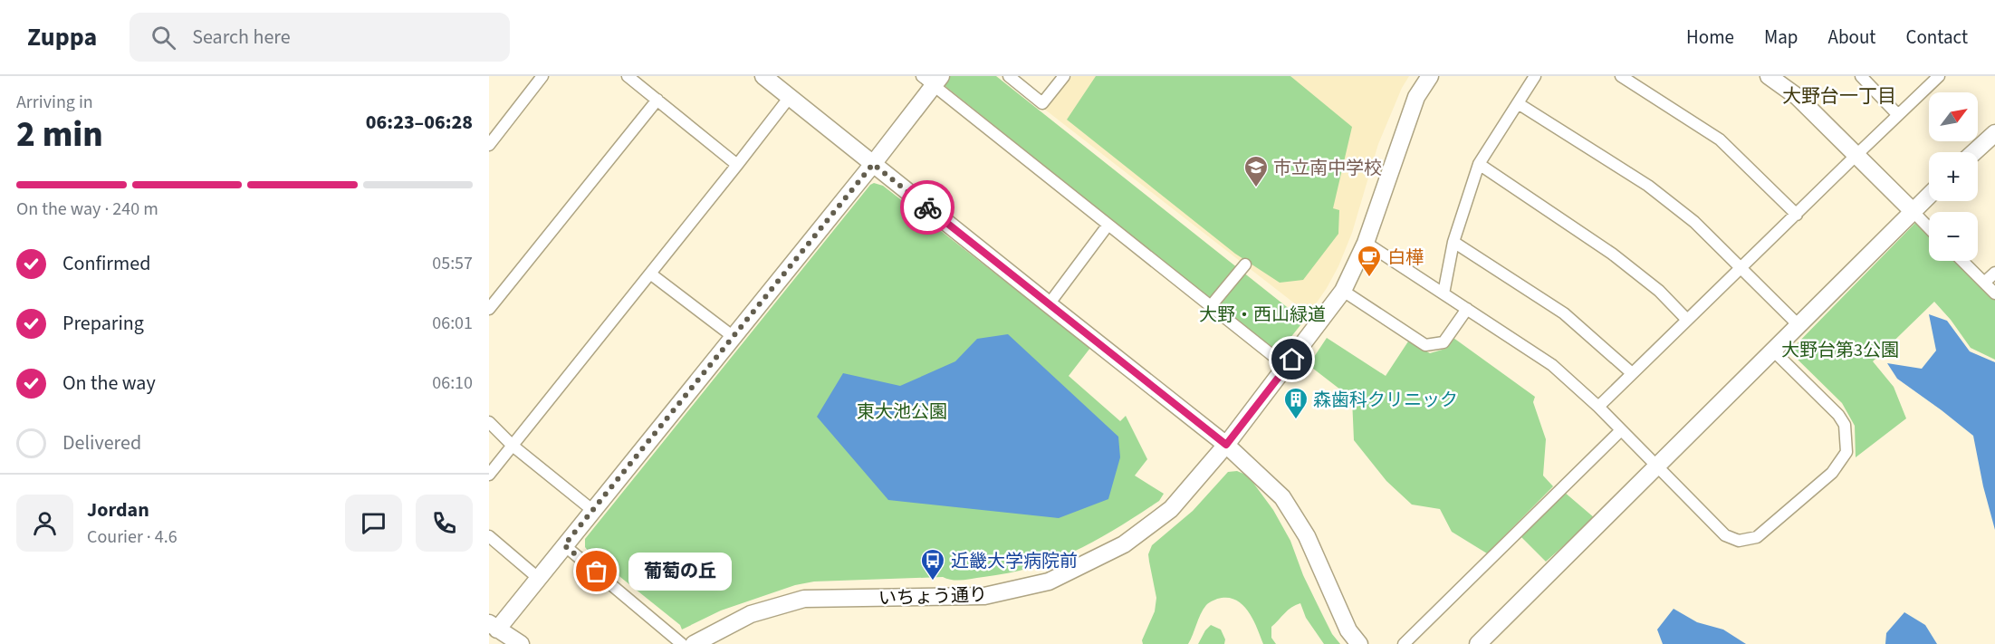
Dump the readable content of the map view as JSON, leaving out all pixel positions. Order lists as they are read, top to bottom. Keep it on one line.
{"streets":{"street":["いちょう通り"]},"districts":["大野台一丁目"],"parks":["大野・西山緑道","大野台第3公園","東大池公園"],"places":{"school or university":["市立南中学校"],"cafe":["白樺"],"building":["森歯科クリニック"],"other":["葡萄の丘"],"bus stop":["近畿大学病院前"]},"north":"top right","page":{"header":"Zuppa","search":"Search here","nav":["Home","Map","About","Contact"],"heading":["2 min","Arriving in","06:23–06:28"],"panel":["Jordan","Courier · 4.6"],"map_buttons":["+","−"],"bar":"On the way · 240 m","list":[["Confirmed","05:57"],["Preparing","06:01"],["On the way","06:10"],"Delivered"],"bubble":"葡萄の丘"}}
